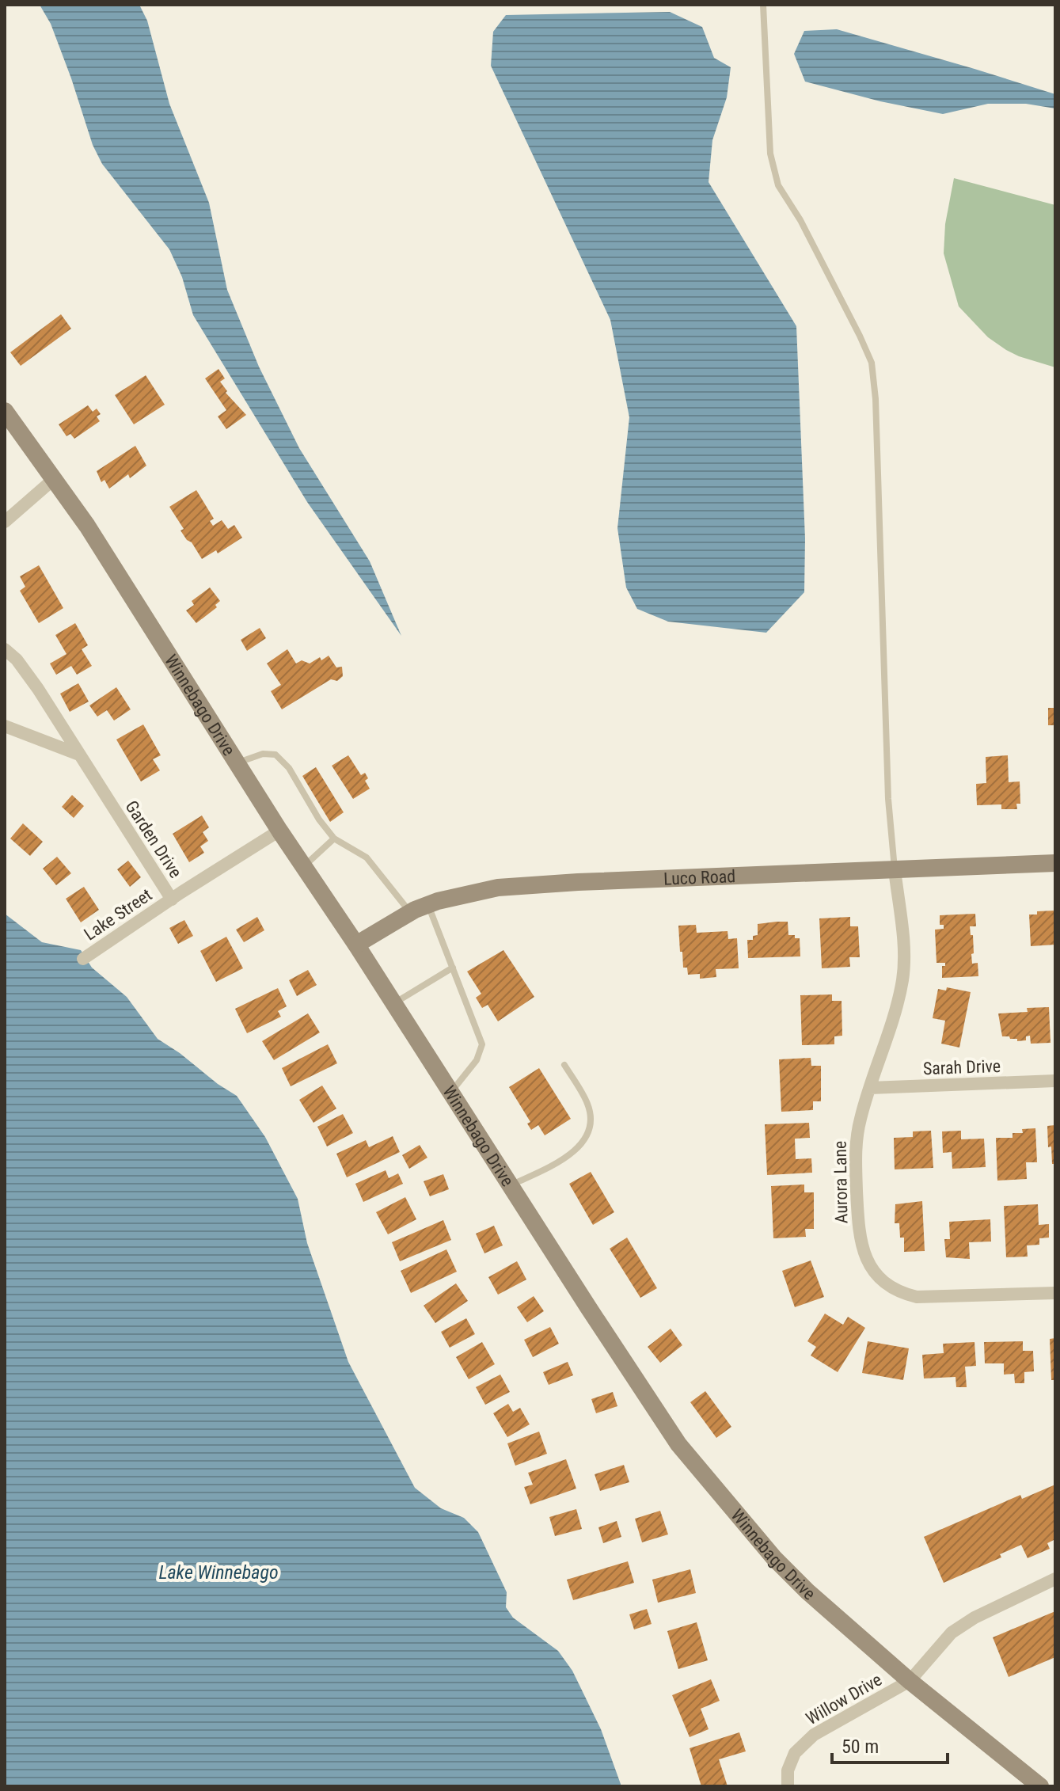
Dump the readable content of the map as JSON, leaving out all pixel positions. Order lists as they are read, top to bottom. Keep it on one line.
{"streets":{"main road":["Winnebago Drive","Luco Road"],"street":["Garden Drive","Lake Street","Sarah Drive","Aurora Lane","Willow Drive"]},"crossings":[["Winnebago Drive","Garden Drive"],["Winnebago Drive","Luco Road"],["Winnebago Drive","Willow Drive"],["Garden Drive","Lake Street"],["Luco Road","Aurora Lane"],["Sarah Drive","Aurora Lane"]],"water":["Lake Winnebago"],"scale_bar":"50 m"}
